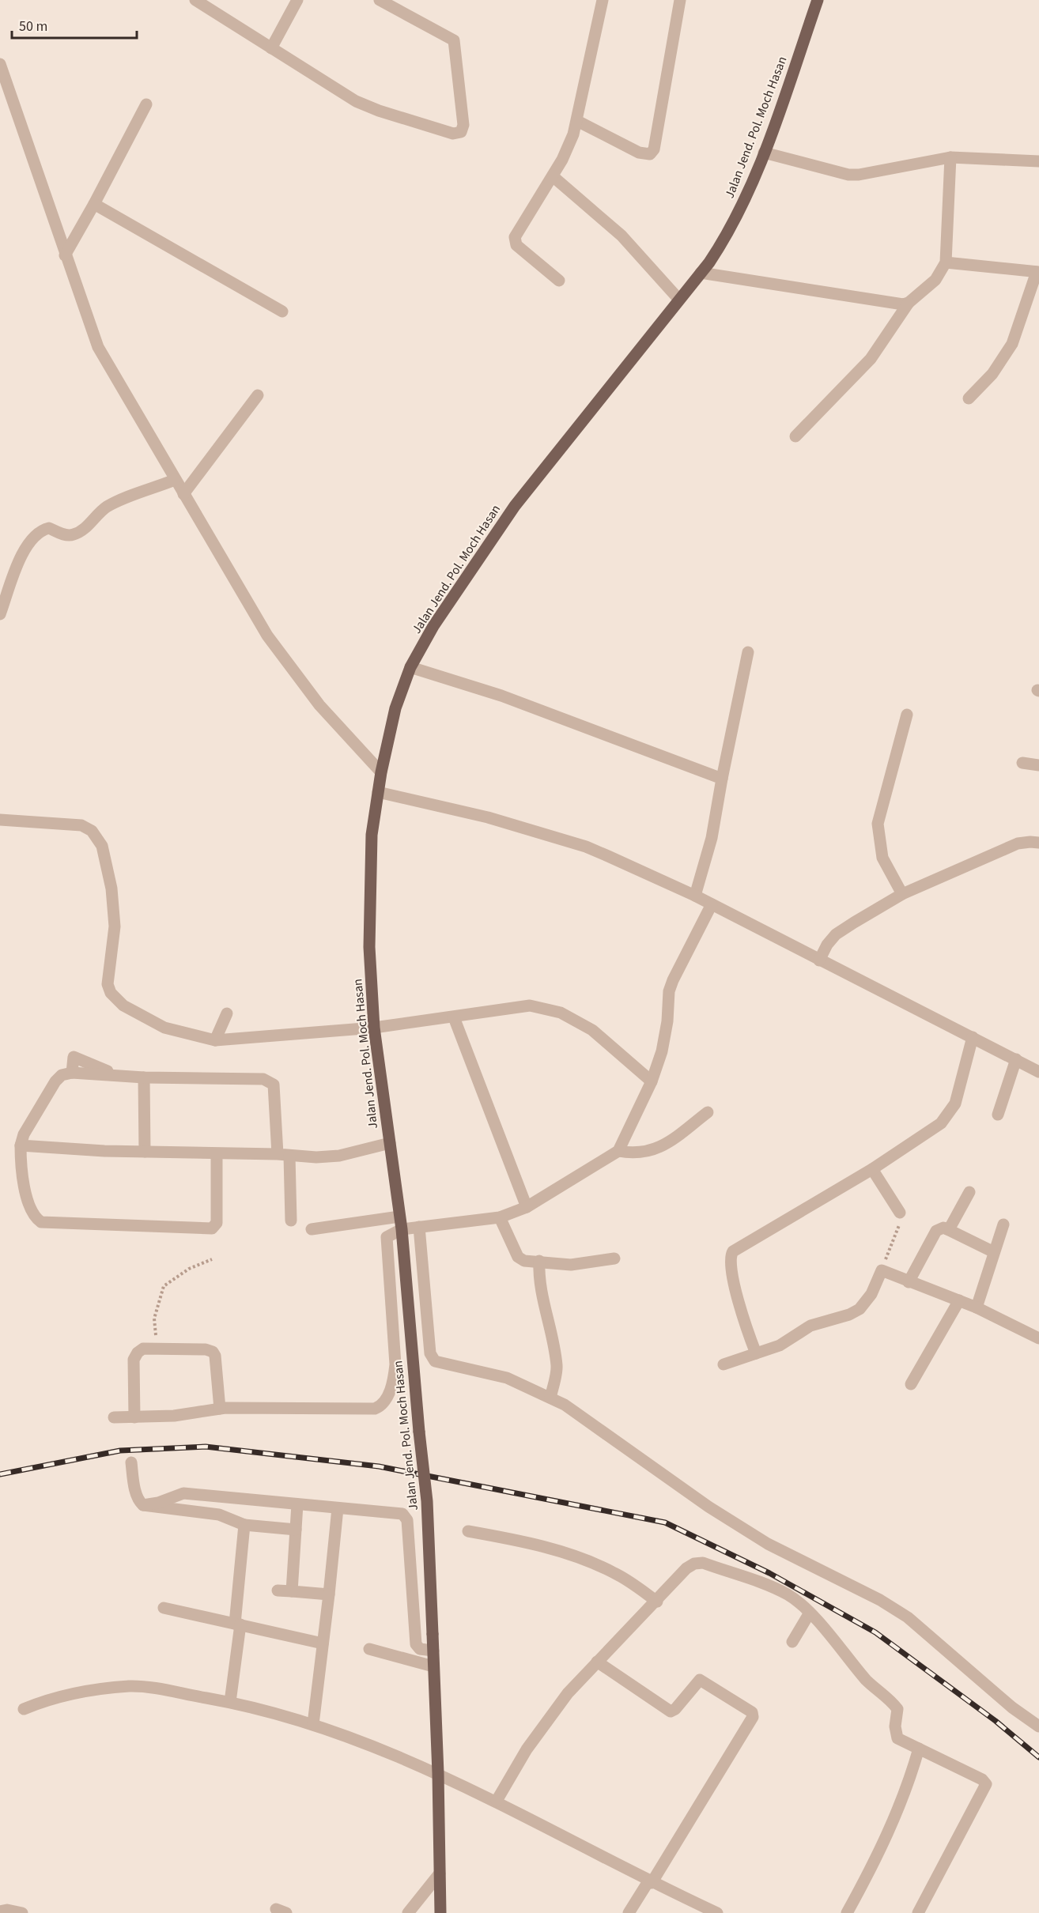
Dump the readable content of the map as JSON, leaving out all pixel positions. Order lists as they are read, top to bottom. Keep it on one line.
{"streets":{"main road":["Jalan Jend. Pol. Moch Hasan"]},"scale_bar":"50 m"}
